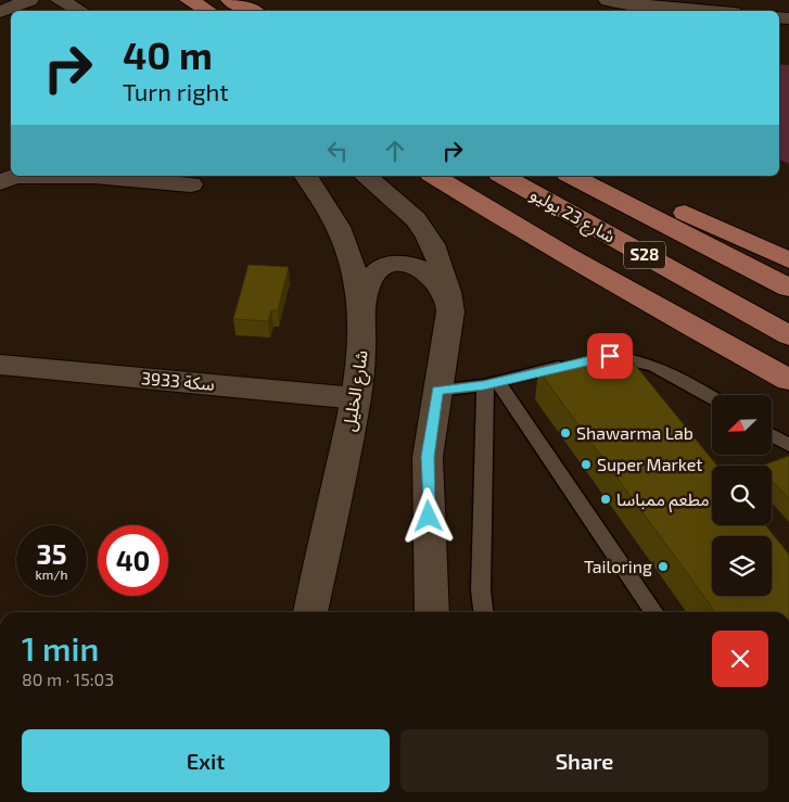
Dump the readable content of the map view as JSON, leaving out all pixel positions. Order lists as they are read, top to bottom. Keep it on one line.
{"streets":{"main road":["شارع 23 يوليو","S28"],"street":["سكة 3933","شارع الخليل"]},"crossings":[["سكة 3933","شارع الخليل"]],"places":["Shawarma Lab","Super Market","مطعم ممباسا","Tailoring"],"north":"bottom left","page":{"turn":["40 m","Turn right"],"speed":"35 km/h","limit":"40","heading":["1 min","80 m · 15:03"],"buttons":["Exit","Share"]}}
